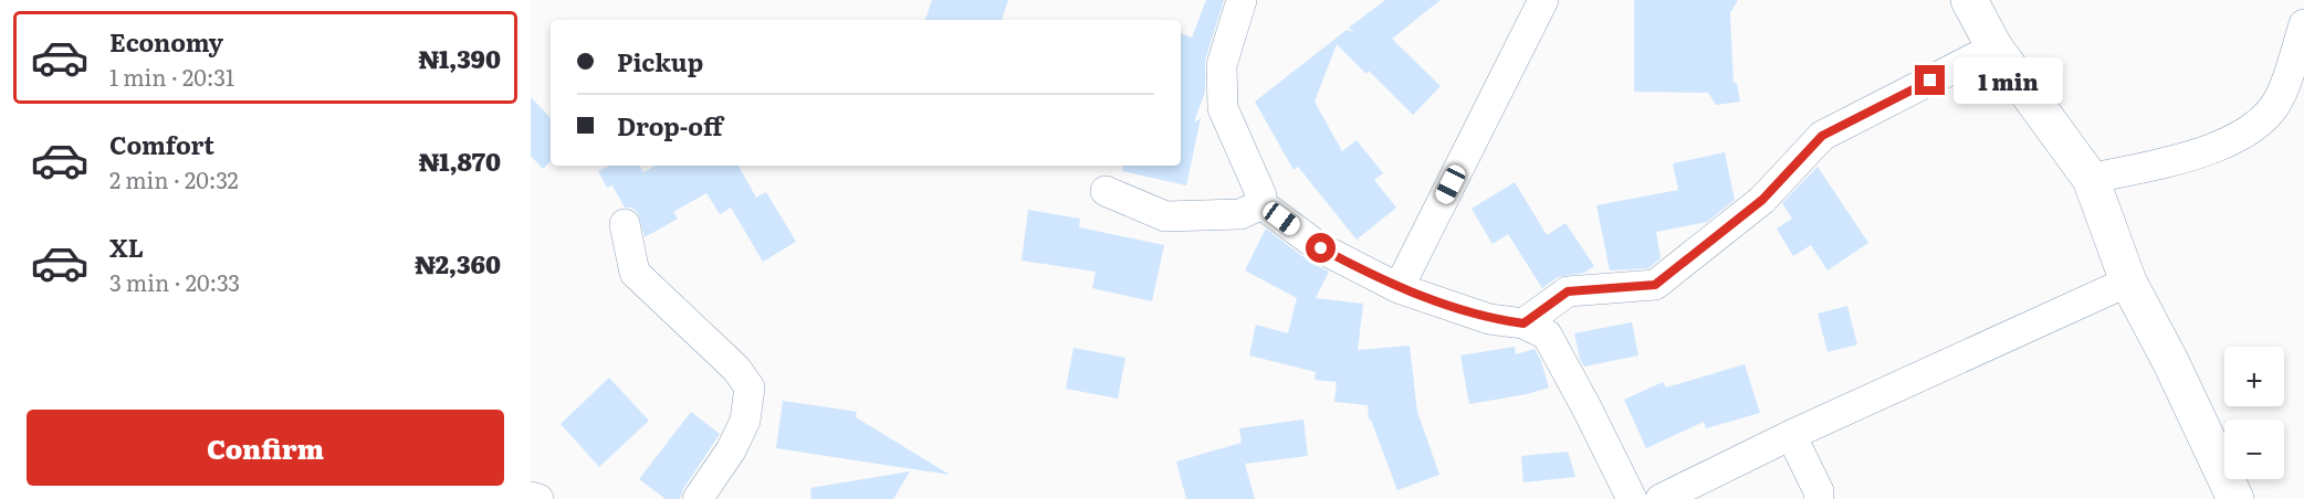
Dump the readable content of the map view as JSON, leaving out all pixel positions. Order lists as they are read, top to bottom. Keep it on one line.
{"page":{"list":[{"name":"Economy","note":"1 min · 20:31","value":"₦1,390"},{"name":"Comfort","note":"2 min · 20:32","value":"₦1,870"},{"name":"XL","note":"3 min · 20:33","value":"₦2,360"}],"banner":["Pickup","Drop-off"],"bubble":"1 min","map_buttons":["+","−"],"buttons":"Confirm"}}
